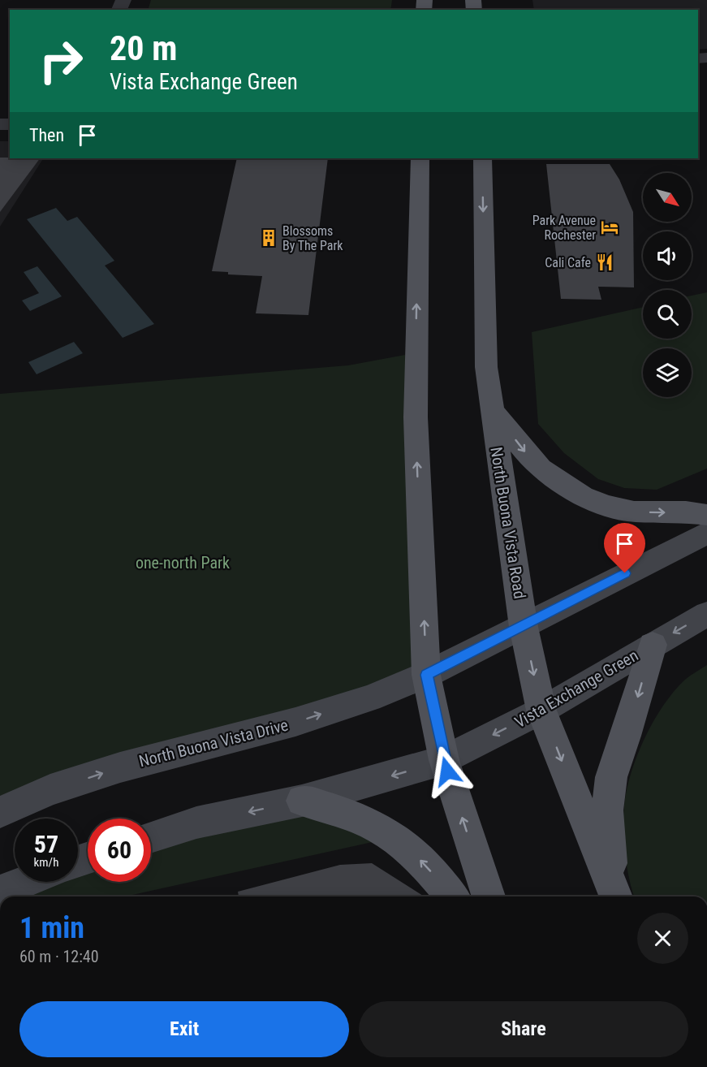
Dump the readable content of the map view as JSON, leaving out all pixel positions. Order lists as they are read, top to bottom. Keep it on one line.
{"streets":{"main road":["North Buona Vista Road"],"street":["Vista Exchange Green","North Buona Vista Drive"]},"crossings":[["North Buona Vista Road","Vista Exchange Green"]],"parks":["one-north Park"],"places":{"hotel":["Park Avenue Rochester"],"building":["Blossoms By The Park"],"restaurant":["Cali Cafe"]},"north":"bottom right","page":{"turn":["20 m","Vista Exchange Green"],"then":"Then","speed":"57 km/h","limit":"60","heading":["1 min","60 m · 12:40"],"buttons":["Exit","Share"]}}
